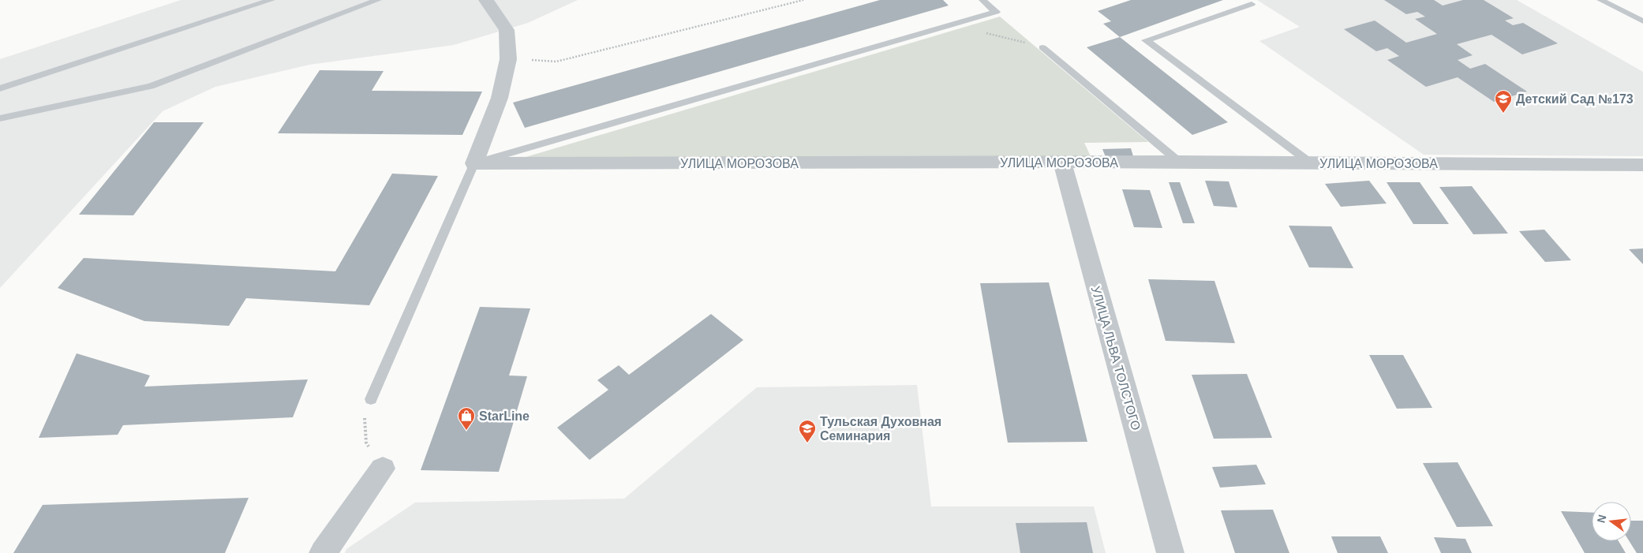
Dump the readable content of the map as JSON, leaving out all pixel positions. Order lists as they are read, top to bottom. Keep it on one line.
{"streets":{"street":["УЛИЦА МОРОЗОВА","УЛИЦА ЛЬВА ТОЛСТОГО"]},"crossings":[["УЛИЦА МОРОЗОВА","УЛИЦА ЛЬВА ТОЛСТОГО"]],"places":{"school or university":["Детский Сад №173","Тульская Духовная Семинария"],"shop":["StarLine"]},"north":"left"}
